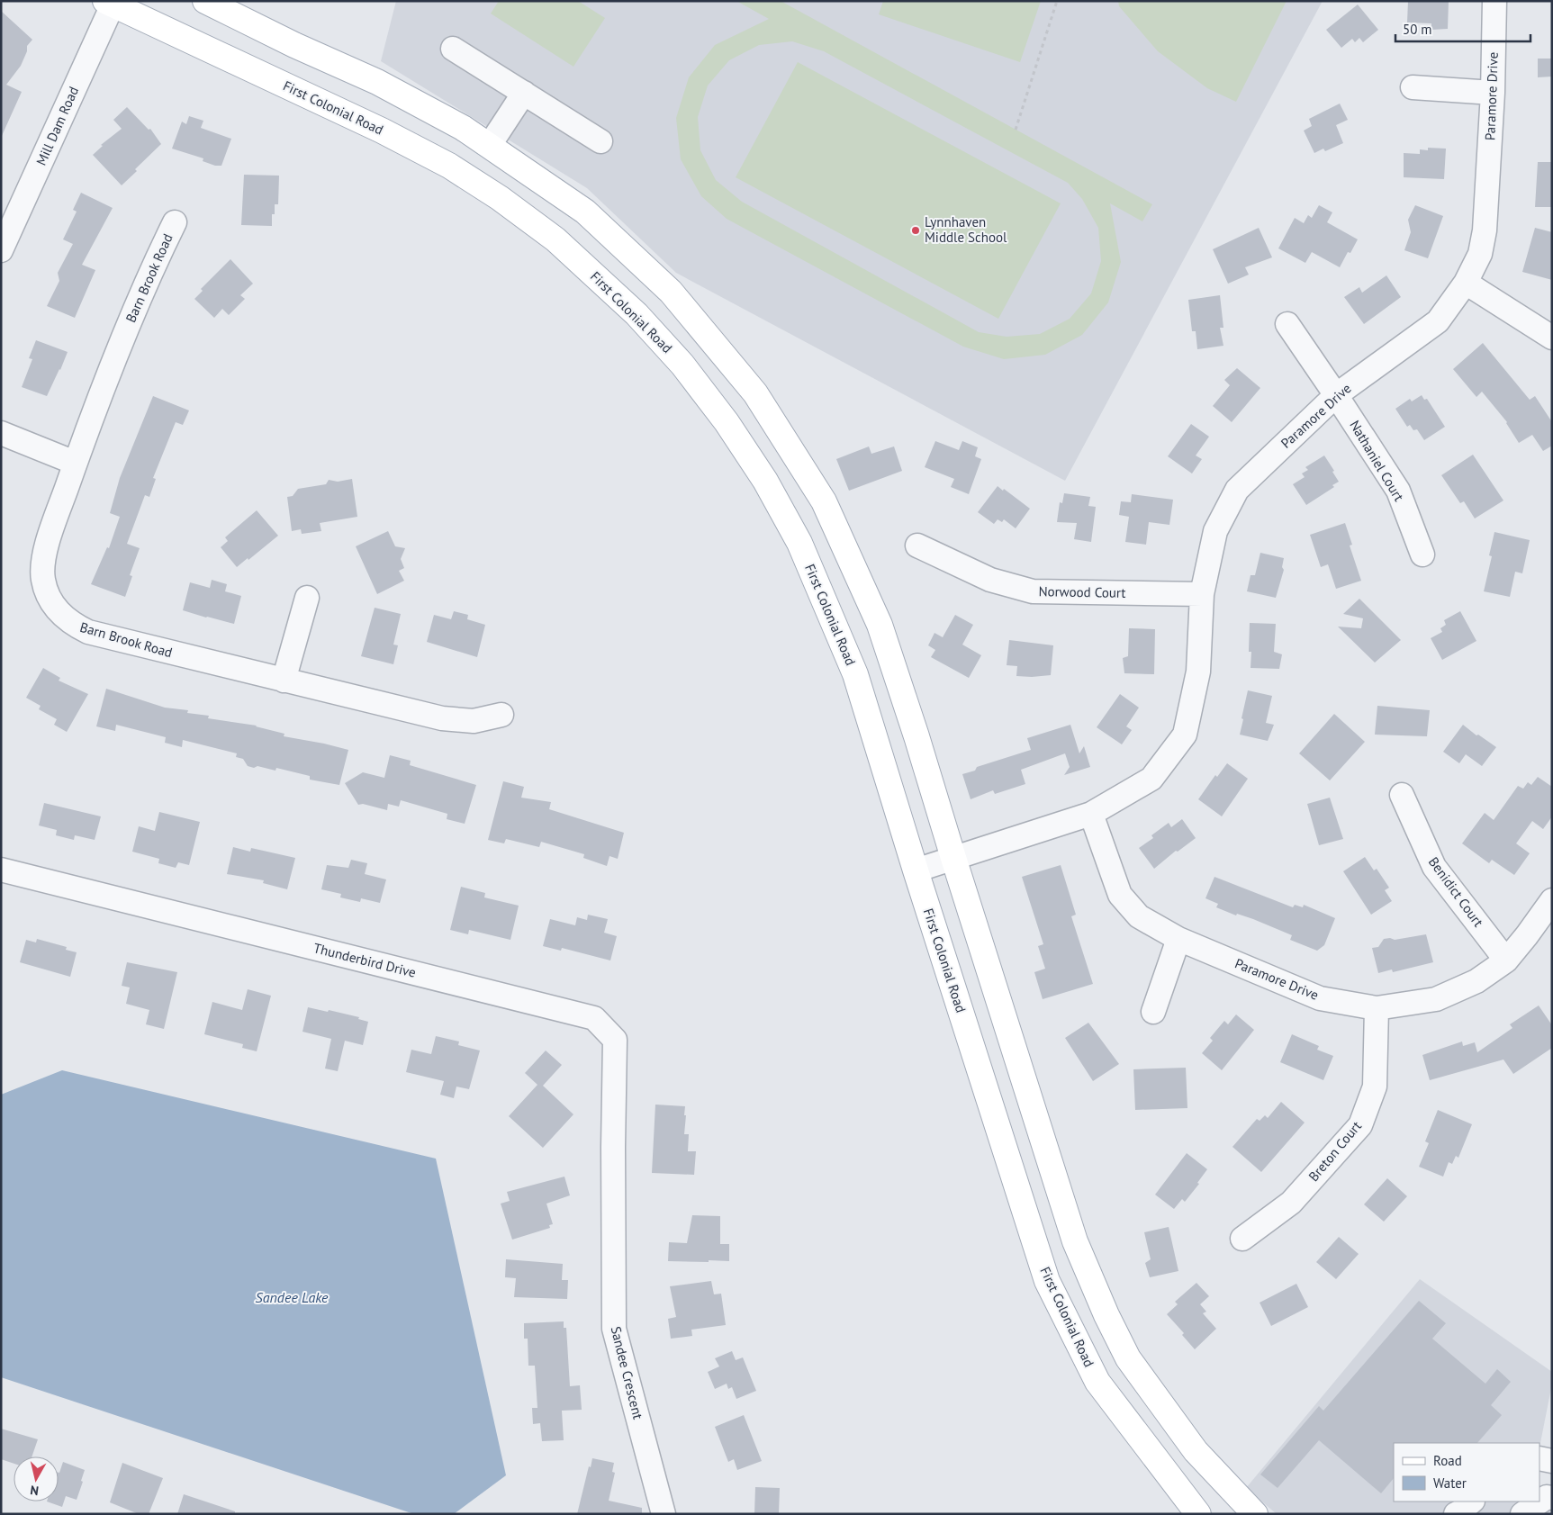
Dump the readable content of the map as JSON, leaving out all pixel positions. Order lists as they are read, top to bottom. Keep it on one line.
{"streets":{"main road":["First Colonial Road"],"street":["Paramore Drive","Mill Dam Road","Barn Brook Road","Nathaniel Court","Norwood Court","Benidict Court","Thunderbird Drive","Breton Court","Sandee Crescent"]},"crossings":[["Paramore Drive","First Colonial Road"],["Paramore Drive","Nathaniel Court"],["Paramore Drive","Norwood Court"],["Paramore Drive","Benidict Court"],["Paramore Drive","Breton Court"],["First Colonial Road","Mill Dam Road"],["Thunderbird Drive","Sandee Crescent"]],"water":["Sandee Lake"],"places":["Lynnhaven Middle School"],"legend":["Road","Water"],"scale_bar":"50 m","north":"bottom"}
